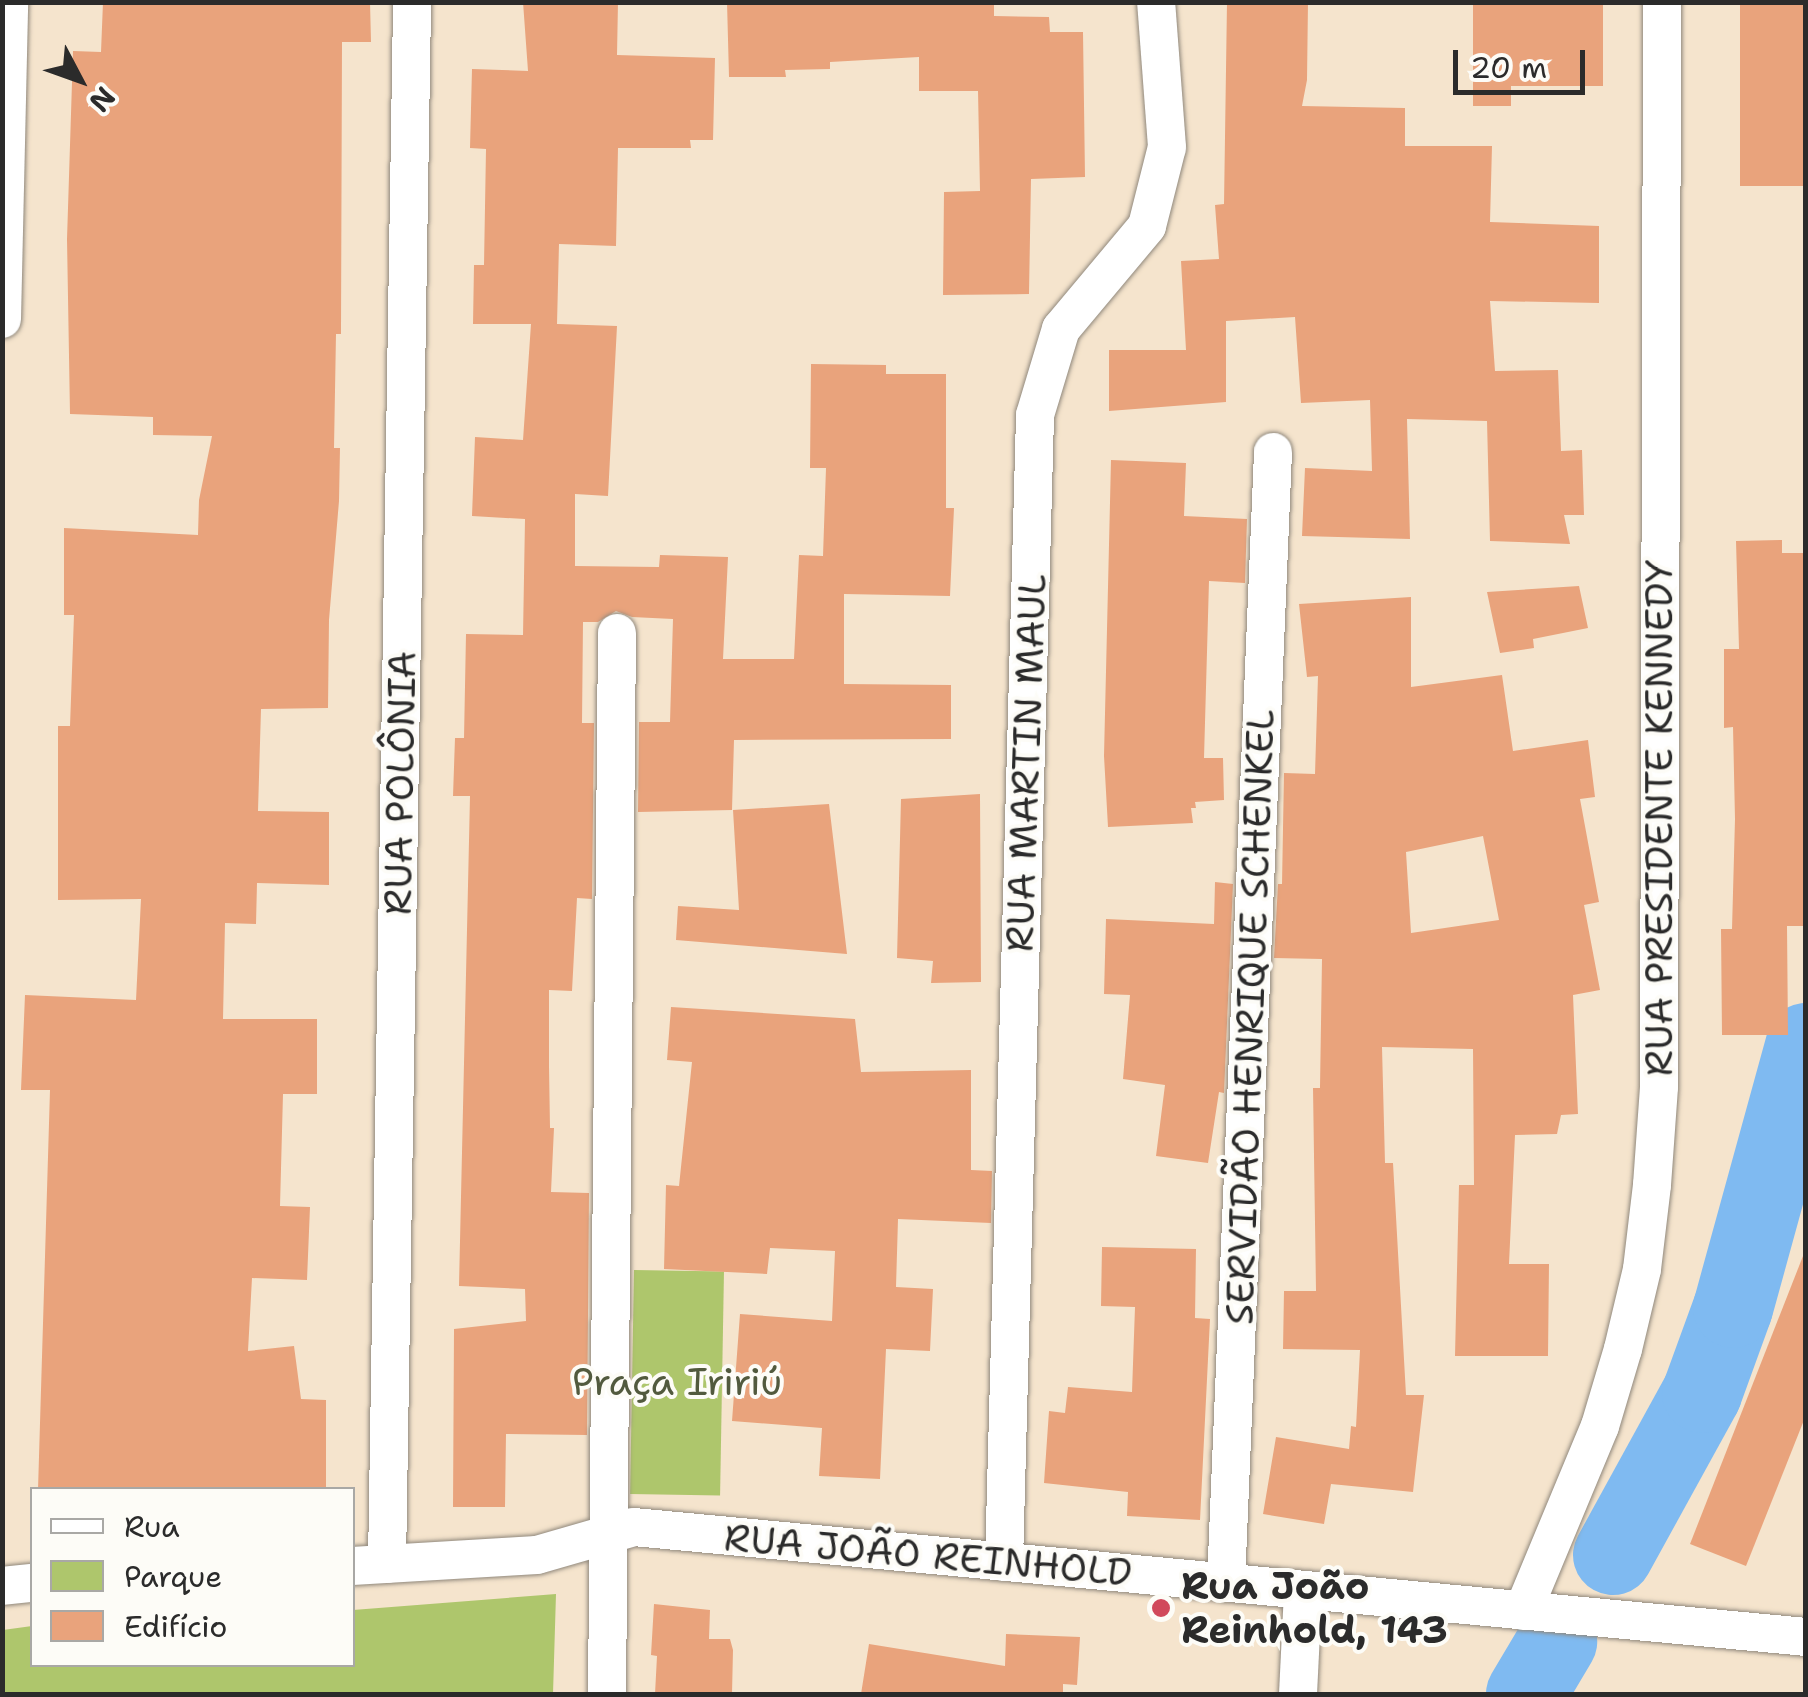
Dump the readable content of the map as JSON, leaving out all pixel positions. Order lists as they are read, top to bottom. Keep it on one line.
{"streets":{"street":["RUA MARTIN MAUL","RUA POLÔNIA","RUA PRESIDENTE KENNEDY","SERVIDÃO HENRIQUE SCHENKEL","RUA JOÃO REINHOLD"]},"crossings":[["RUA MARTIN MAUL","RUA JOÃO REINHOLD"],["RUA POLÔNIA","RUA JOÃO REINHOLD"],["RUA PRESIDENTE KENNEDY","RUA JOÃO REINHOLD"],["SERVIDÃO HENRIQUE SCHENKEL","RUA JOÃO REINHOLD"]],"parks":["Praça Iririú"],"places":["Rua João Reinhold, 143"],"legend":["Rua","Parque","Edifício"],"scale_bar":"20 m","north":"bottom right"}
